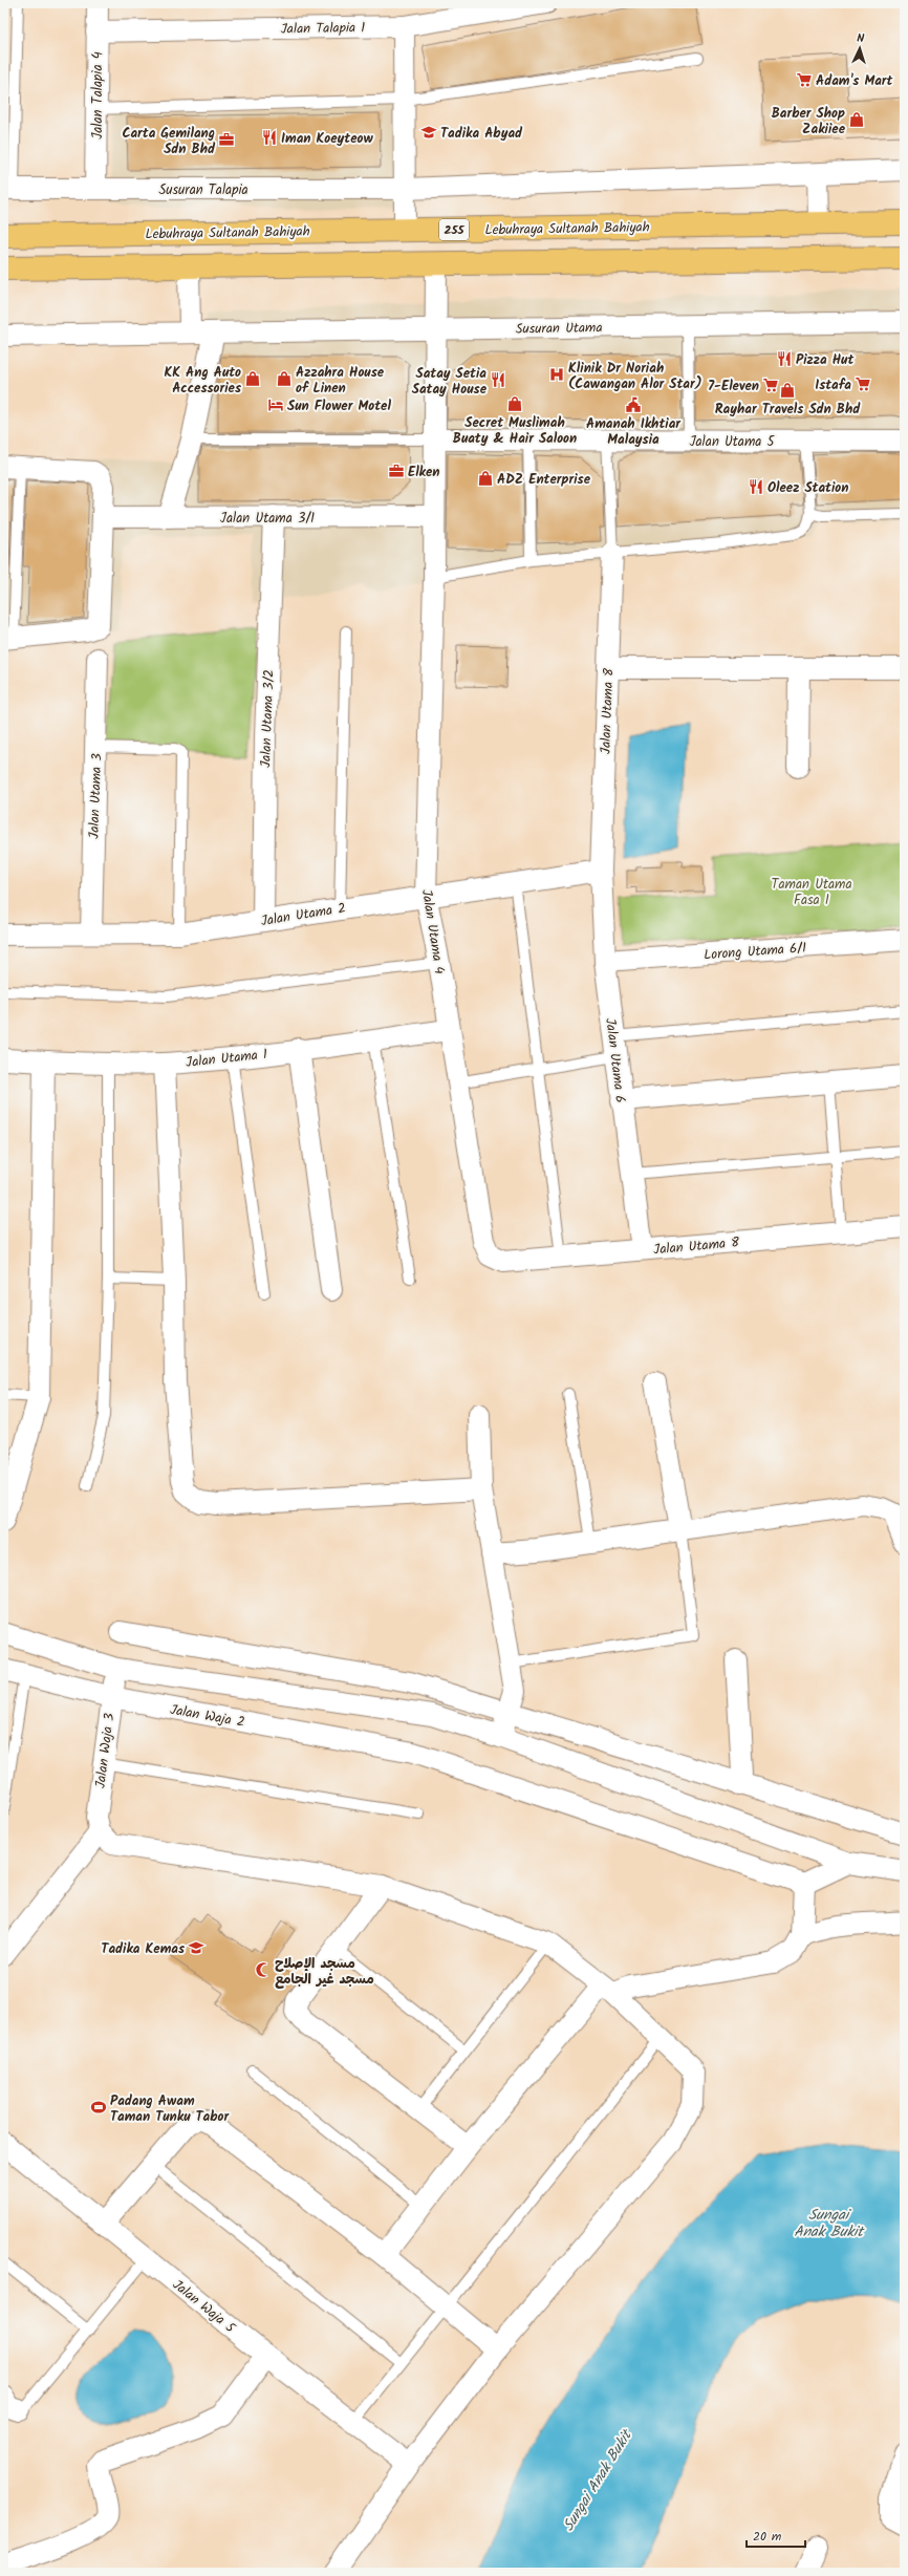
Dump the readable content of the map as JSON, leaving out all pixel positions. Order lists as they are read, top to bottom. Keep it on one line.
{"streets":{"main road":["Lebuhraya Sultanah Bahiyah","255"],"street":["Jalan Talapia 1","Jalan Talapia 4","Susuran Talapia","Susuran Utama","Jalan Utama 5","Jalan Utama 3/1","Jalan Utama 8","Jalan Utama 3/2","Jalan Utama 3","Jalan Utama 2","Jalan Utama 4","Lorong Utama 6/1","Jalan Utama 1","Jalan Utama 6","Jalan Waja 2","Jalan Waja 3","Jalan Waja 5"]},"crossings":[["Jalan Talapia 1","Jalan Talapia 4"],["Jalan Talapia 4","Susuran Talapia"],["Susuran Utama","Jalan Utama 4"],["Jalan Utama 5","Jalan Utama 4"],["Jalan Utama 3/1","Jalan Utama 3/2"],["Jalan Utama 3/1","Jalan Utama 4"],["Jalan Utama 8","Jalan Utama 2"],["Jalan Utama 8","Jalan Utama 4"],["Jalan Utama 8","Jalan Utama 6"],["Jalan Utama 3/2","Jalan Utama 2"],["Jalan Utama 3","Jalan Utama 2"],["Jalan Utama 2","Jalan Utama 4"],["Jalan Utama 2","Jalan Utama 6"],["Jalan Utama 4","Jalan Utama 1"],["Lorong Utama 6/1","Jalan Utama 6"],["Jalan Waja 2","Jalan Waja 3"]],"water":["Sungai Anak Bukit"],"parks":["Taman Utama Fasa 1"],"places":{"supermarket":["Adam's Mart","Istafa","7-Eleven"],"shop":["Barber Shop Zakiiee","KK Ang Auto Accessories","Azzahra House of Linen","Rayhar Travels Sdn Bhd","Secret Muslimah Buaty & Hair Saloon","ADZ Enterprise"],"school or university":["Tadika Abyad","Tadika Kemas"],"restaurant":["Iman Koeyteow","Pizza Hut","Satay Setia Satay House","Oleez Station"],"office":["Carta Gemilang Sdn Bhd","Elken"],"hospital":["Klinik Dr Noriah (Cawangan Alor Star)"],"hotel":["Sun Flower Motel"],"public building":["Amanah Ikhtiar Malaysia"],"mosque":["مسجد الإصلاح مسجد غير الجامع"],"sports":["Padang Awam Taman Tunku Tabor"]},"scale_bar":"20 m","north":"top"}
